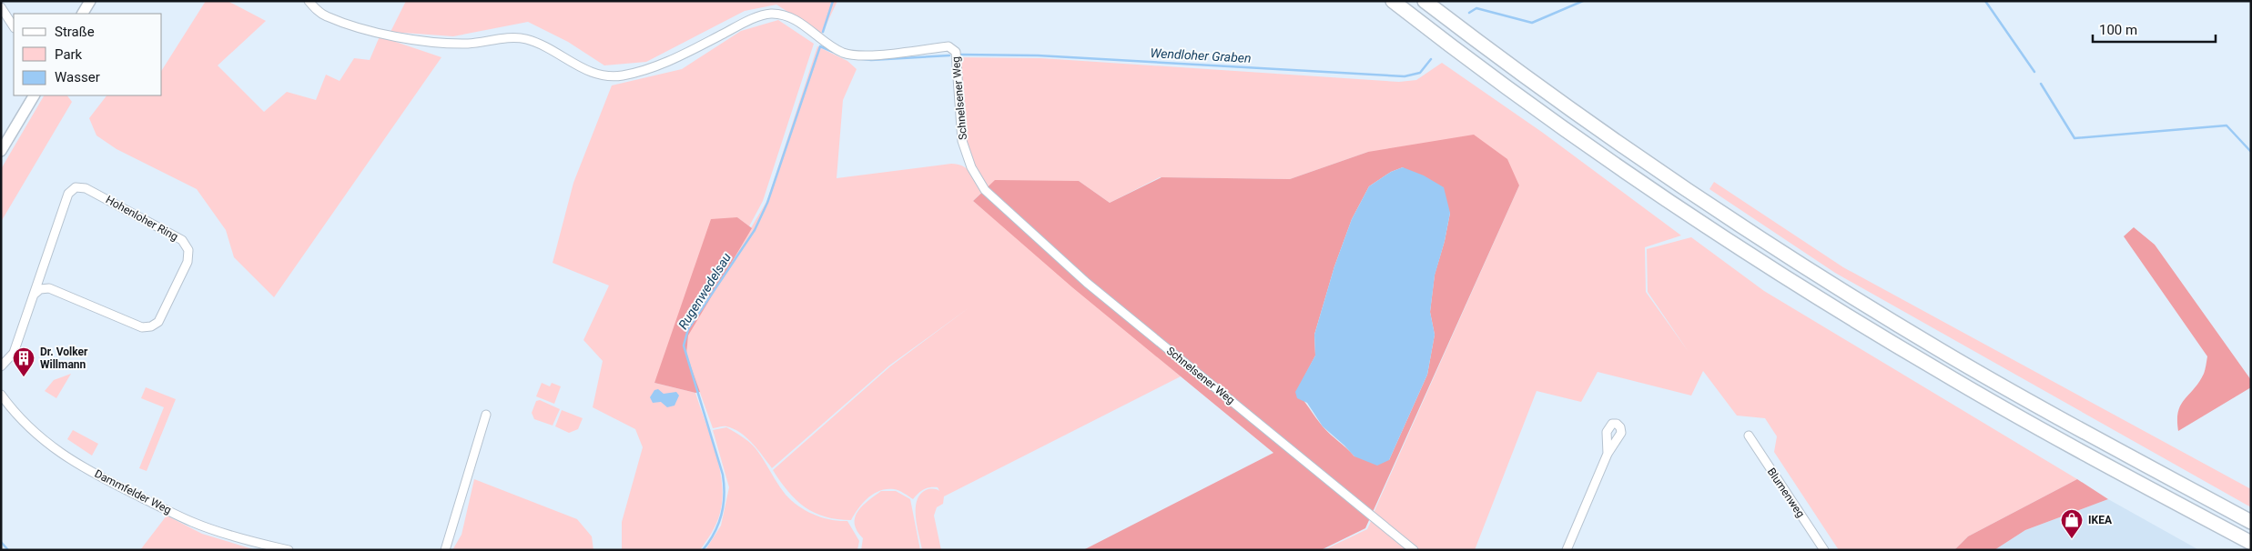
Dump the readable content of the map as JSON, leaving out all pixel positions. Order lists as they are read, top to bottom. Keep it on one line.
{"streets":{"street":["Schnelsener Weg","Hohenloher Ring","Dammfelder Weg","Blumenweg"]},"water":["Wendloher Graben","Rugenwedelsau"],"places":{"building":["Dr. Volker Willmann"],"shop":["IKEA"]},"legend":["Straße","Park","Wasser"],"scale_bar":"100 m"}
